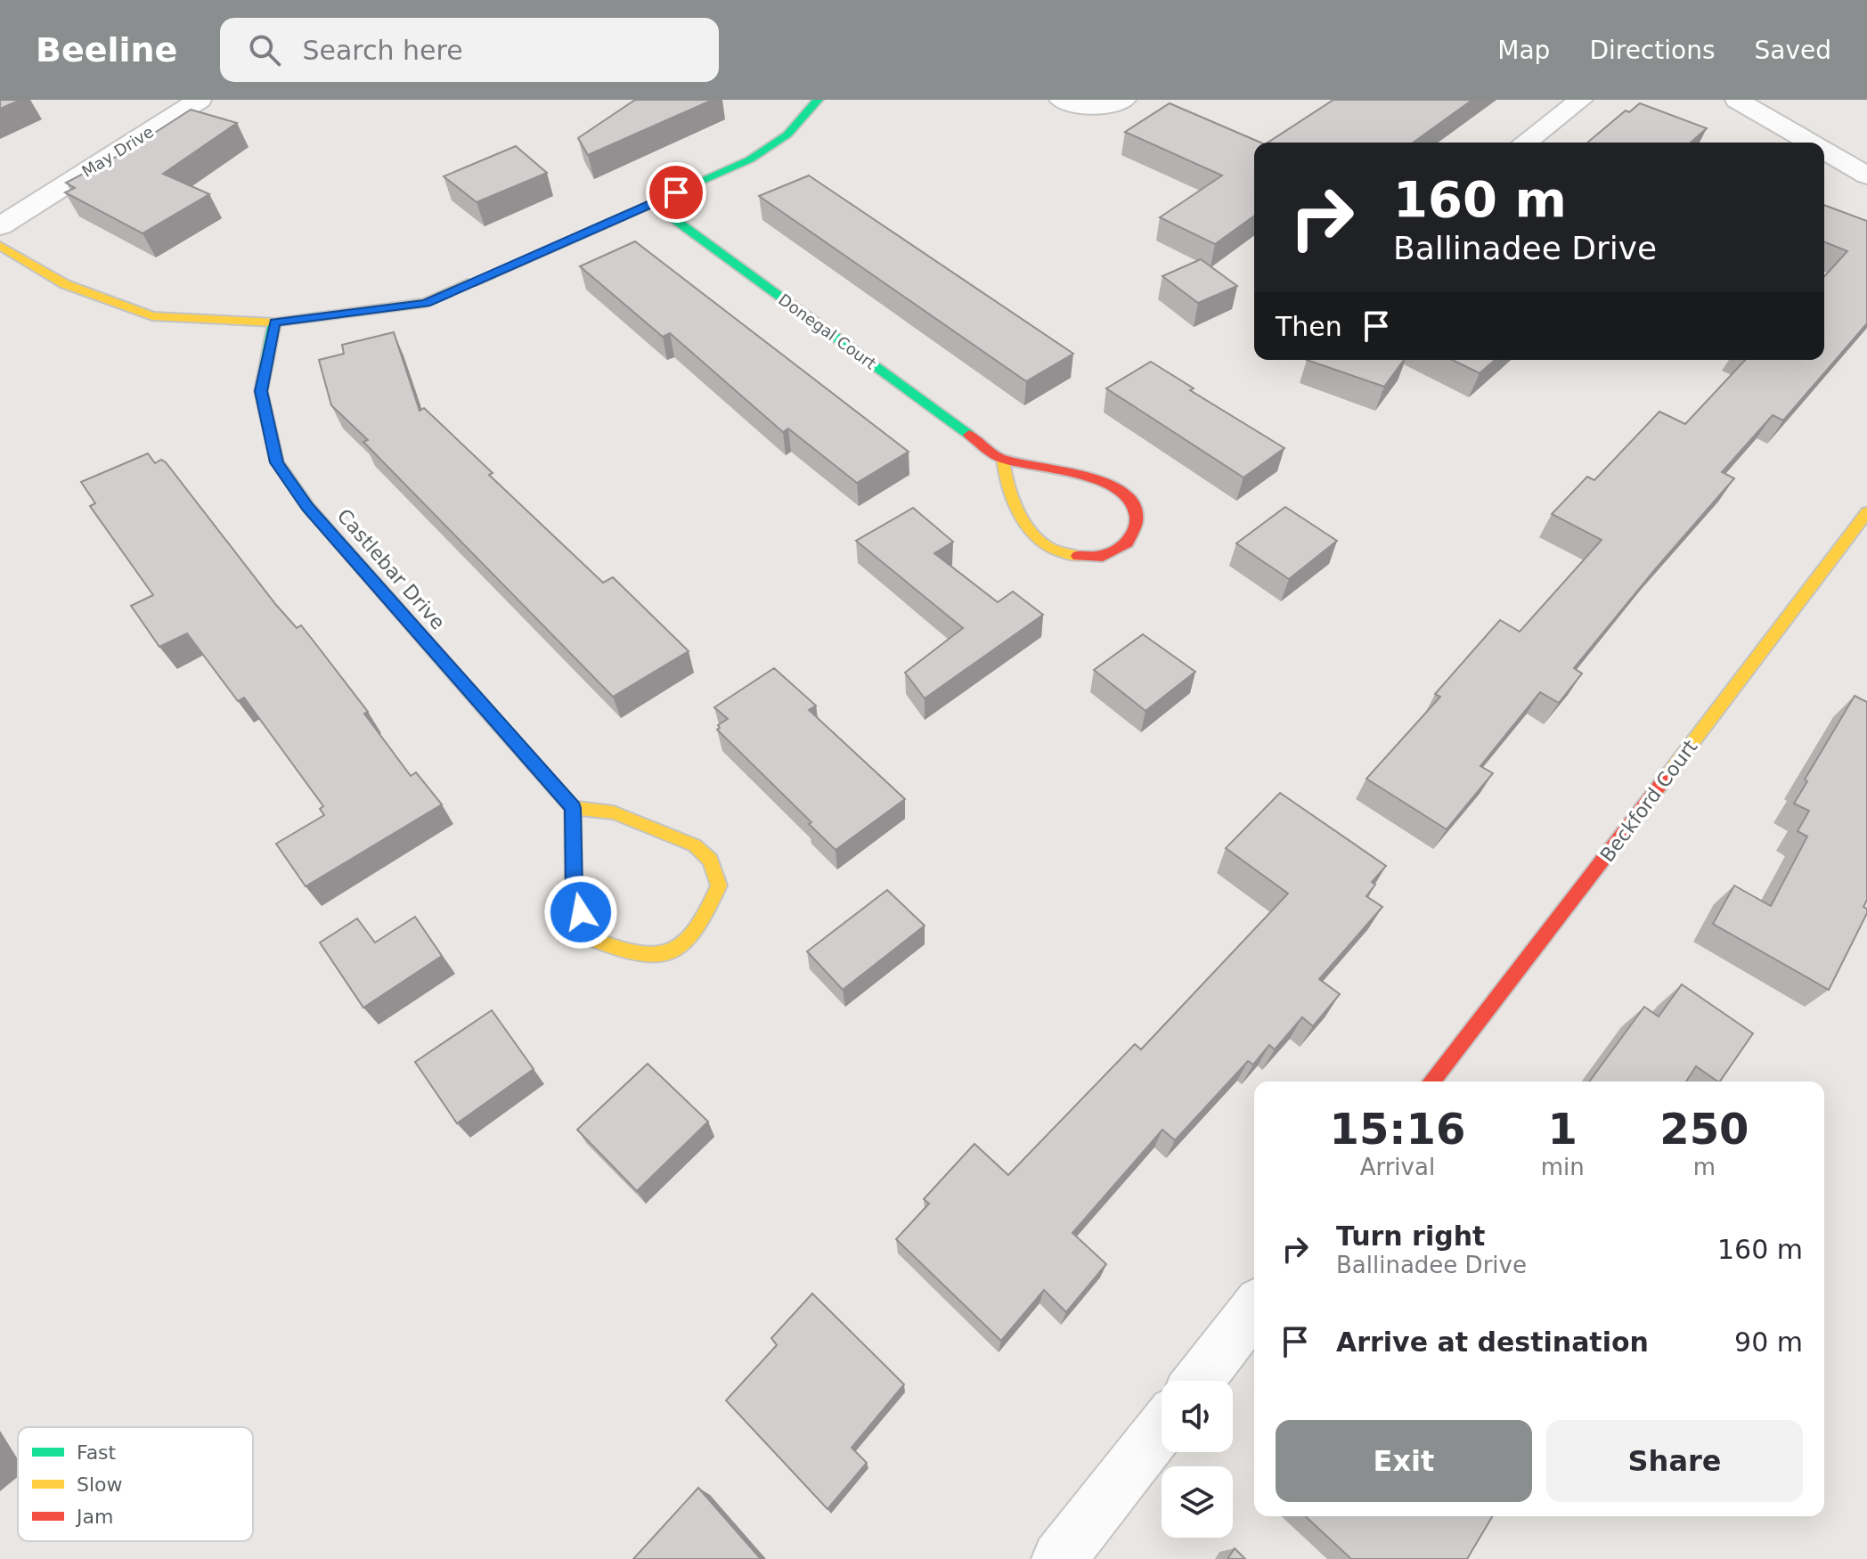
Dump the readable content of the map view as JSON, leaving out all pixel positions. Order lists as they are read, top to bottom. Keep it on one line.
{"streets":{"street":["May Drive","Donegal Court","Castlebar Drive","Beckford Court"]},"legend":["Fast","Slow","Jam"],"page":{"header":"Beeline","search":"Search here","nav":["Map","Directions","Saved"],"turn":["160 m","Ballinadee Drive"],"then":"Then","eta":["15:16","Arrival","1","min","250","m"],"list":[{"name":"Turn right","note":"Ballinadee Drive","value":"160 m"},{"name":"Arrive at destination","value":"90 m"}],"buttons":["Exit","Share"]}}
